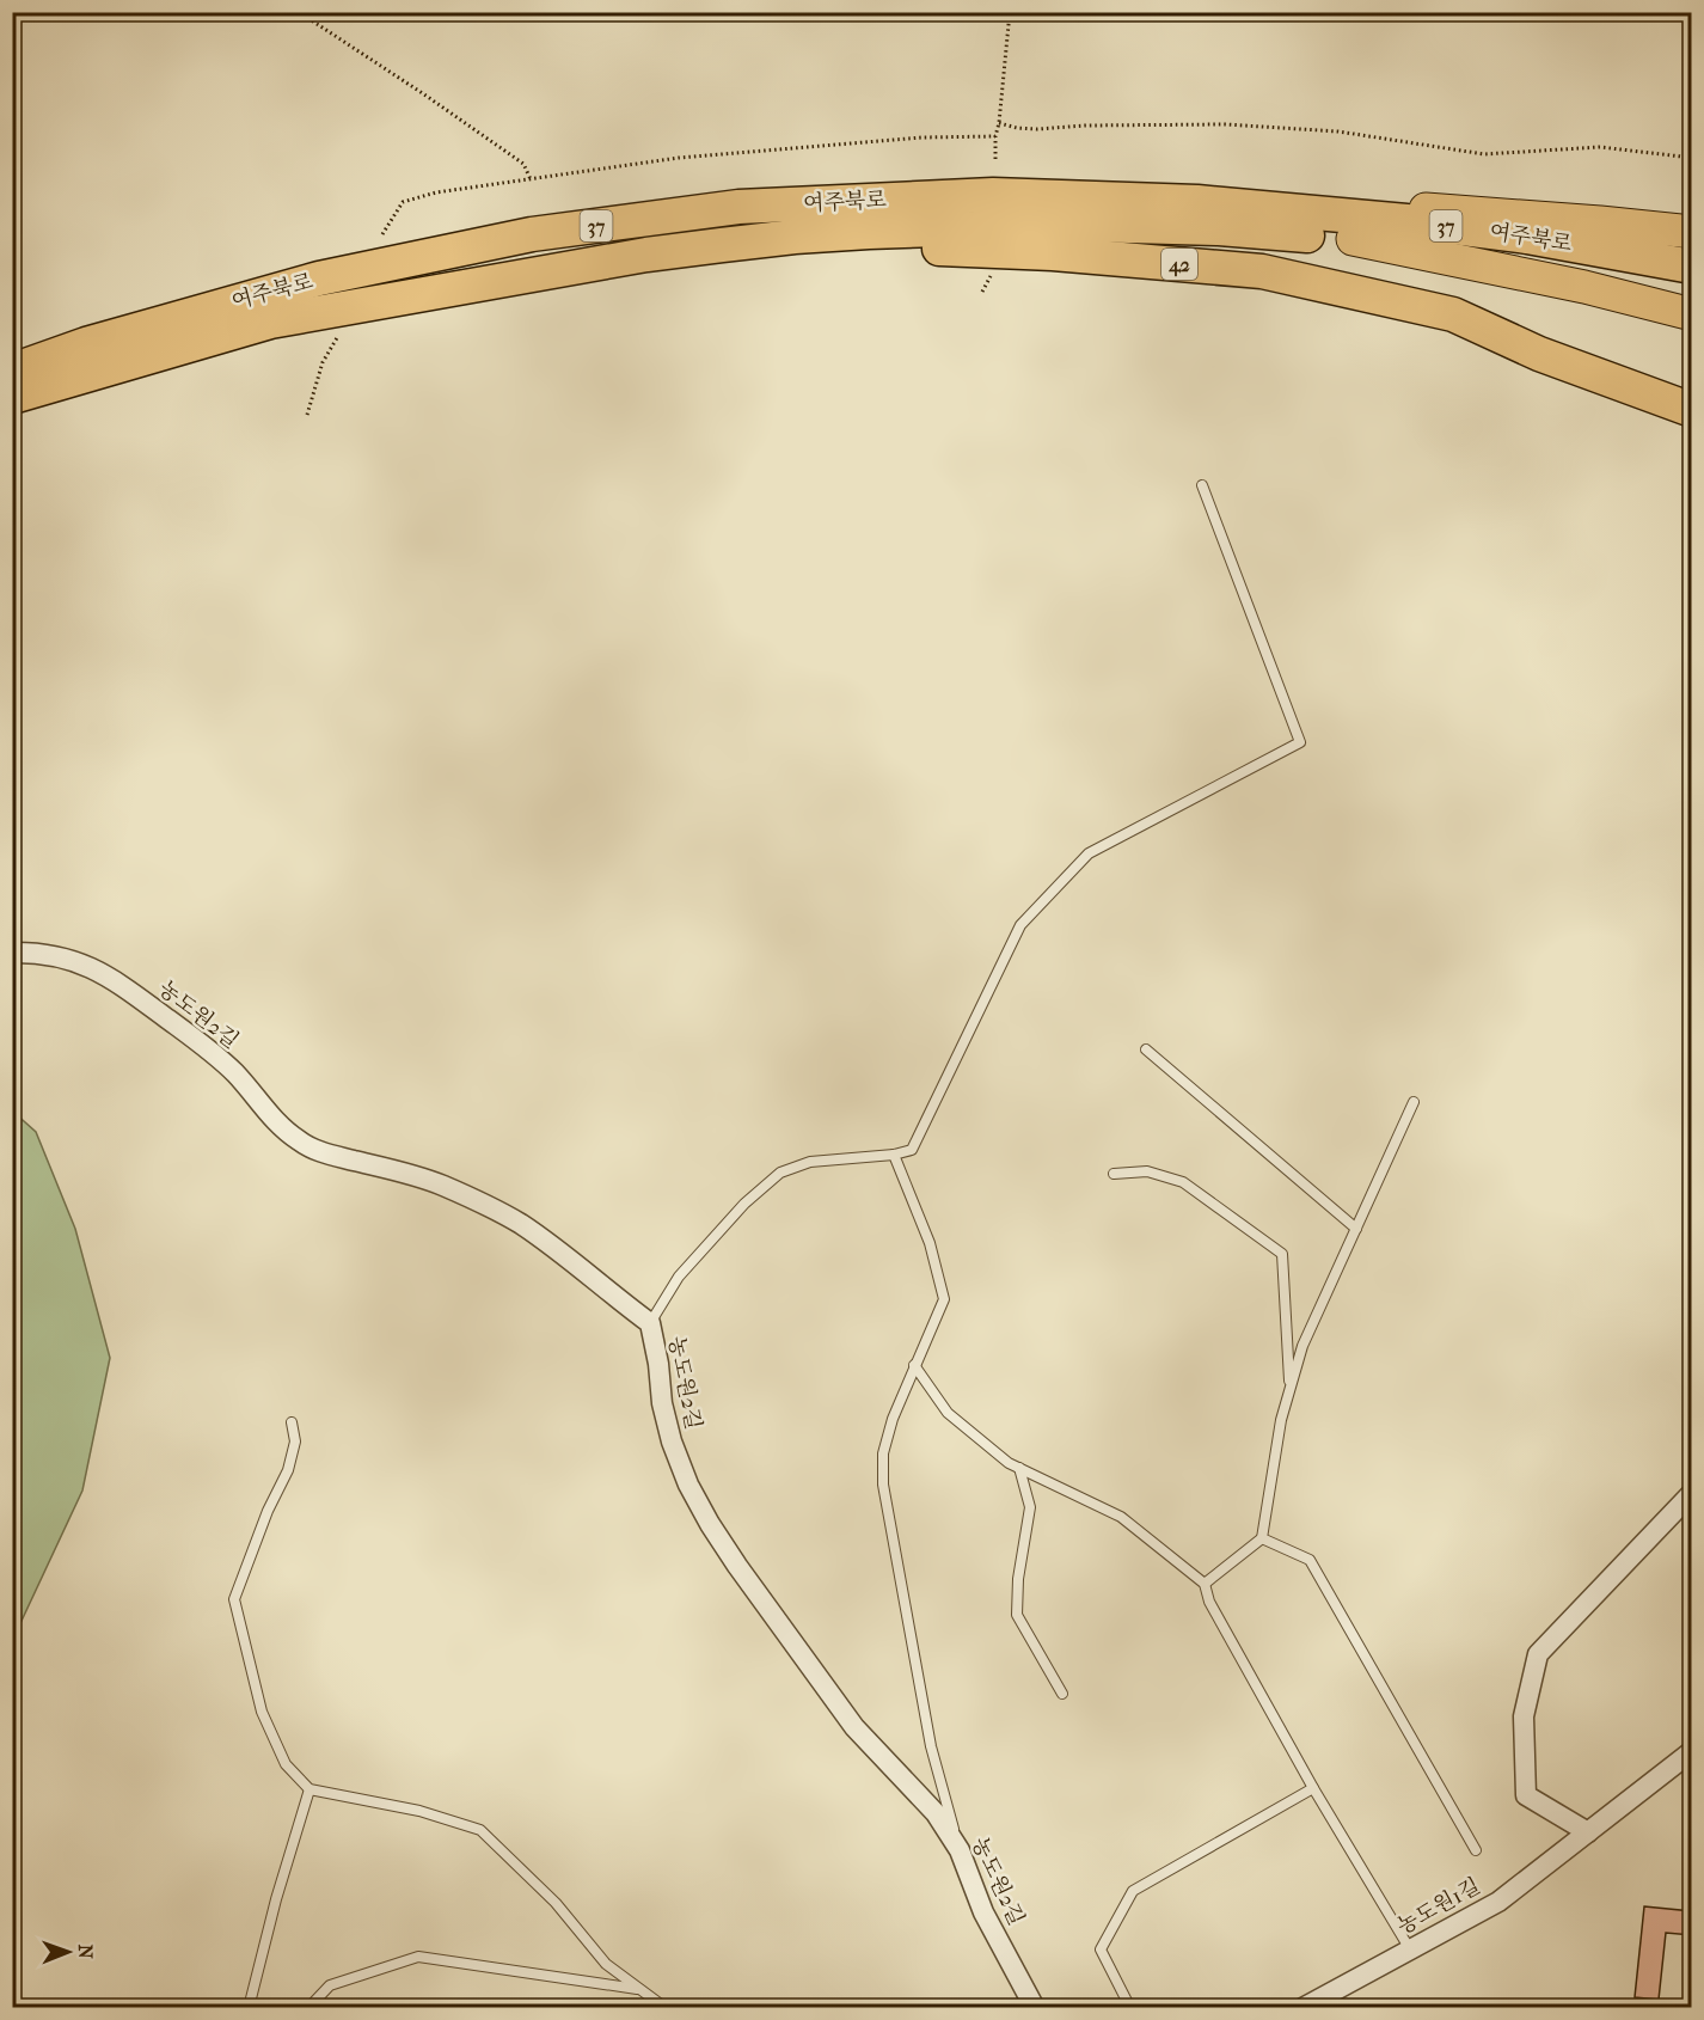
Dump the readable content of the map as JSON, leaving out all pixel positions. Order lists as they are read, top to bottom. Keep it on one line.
{"streets":{"highway":["여주북로","37","42"],"street":["농도원2길","농도원1길"]},"crossings":[["여주북로","42"]],"north":"right"}
